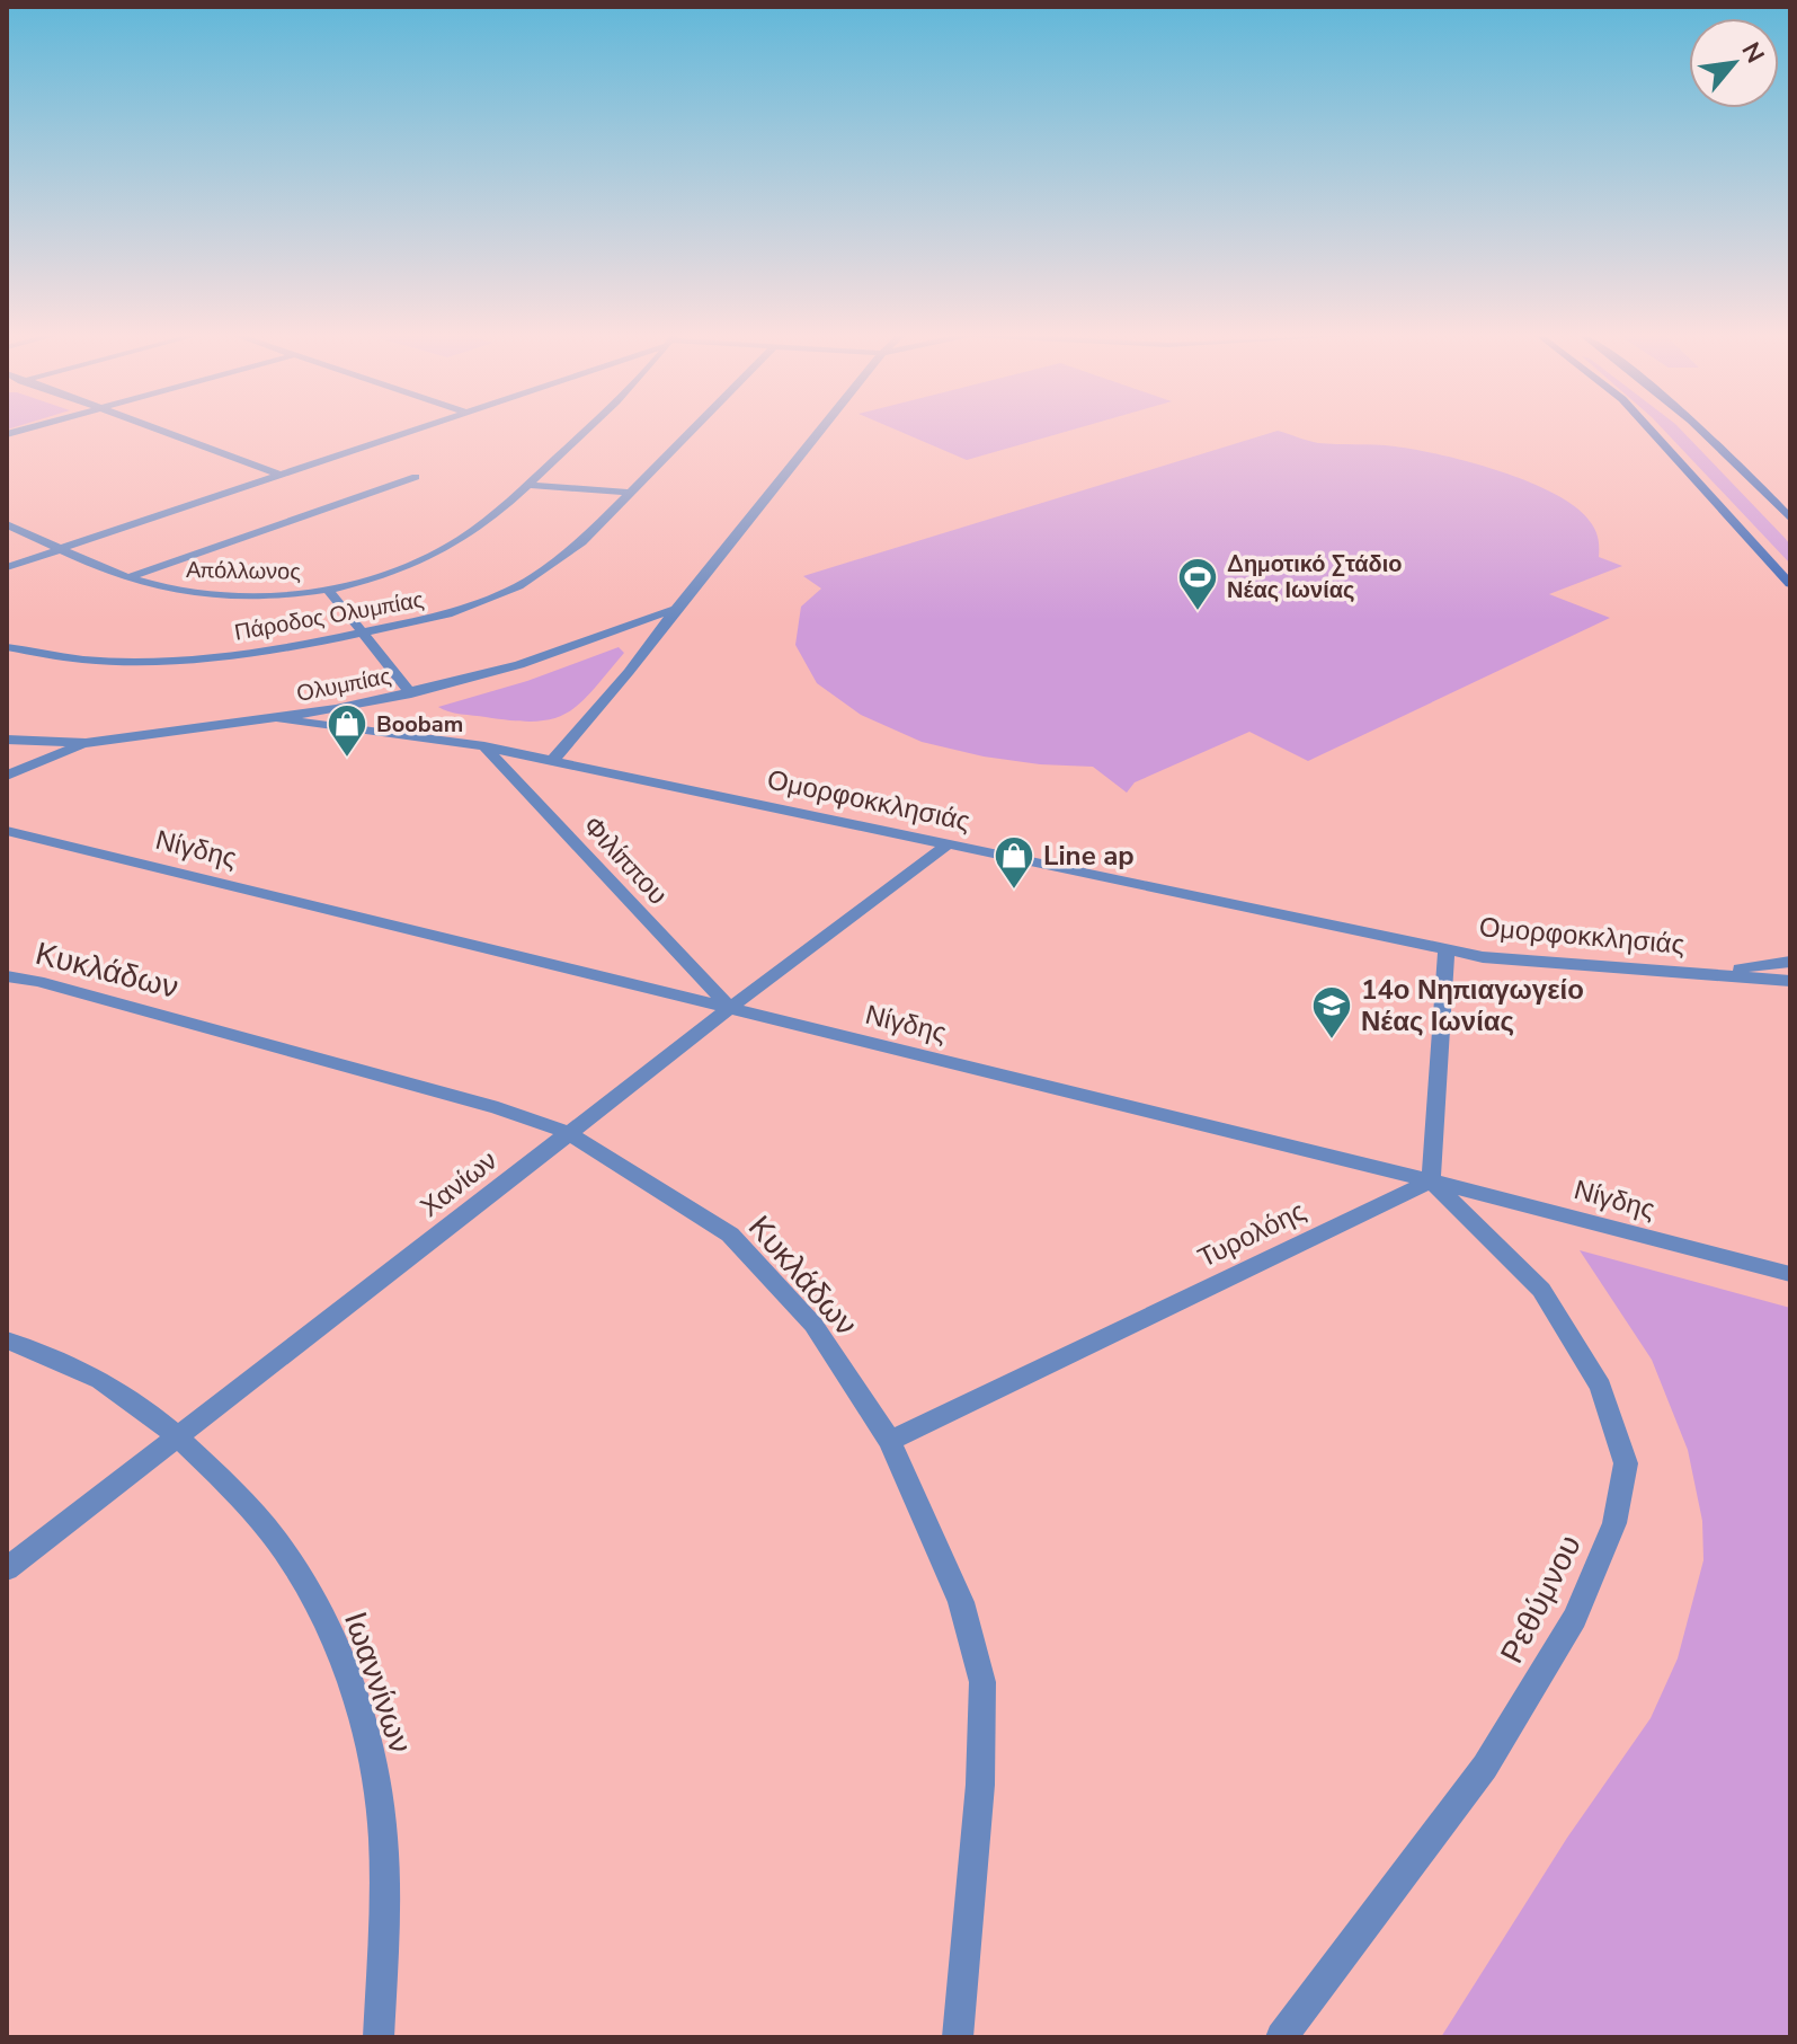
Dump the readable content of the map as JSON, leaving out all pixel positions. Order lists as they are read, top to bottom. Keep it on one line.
{"streets":{"street":["Απόλλωνος","Πάροδος Ολυμπίας","Ολυμπίας","Ομορφοκκλησιάς","Νίγδης","Φιλίππου","Κυκλάδων","Χανίων","Τυρολόης","Ρεθύμνου","Ιωαννίνων"]},"crossings":[["Ολυμπίας","Ομορφοκκλησιάς"],["Ομορφοκκλησιάς","Φιλίππου"],["Ομορφοκκλησιάς","Χανίων"],["Νίγδης","Φιλίππου"],["Νίγδης","Χανίων"],["Νίγδης","Τυρολόης"],["Νίγδης","Ρεθύμνου"],["Φιλίππου","Χανίων"],["Κυκλάδων","Χανίων"],["Κυκλάδων","Τυρολόης"],["Χανίων","Ιωαννίνων"],["Τυρολόης","Ρεθύμνου"]],"places":{"sports":["Δημοτικό Στάδιο Νέας Ιωνίας"],"shop":["Boobam","Line ap"],"school or university":["14ο Νηπιαγωγείο Νέας Ιωνίας"]},"north":"top right"}
